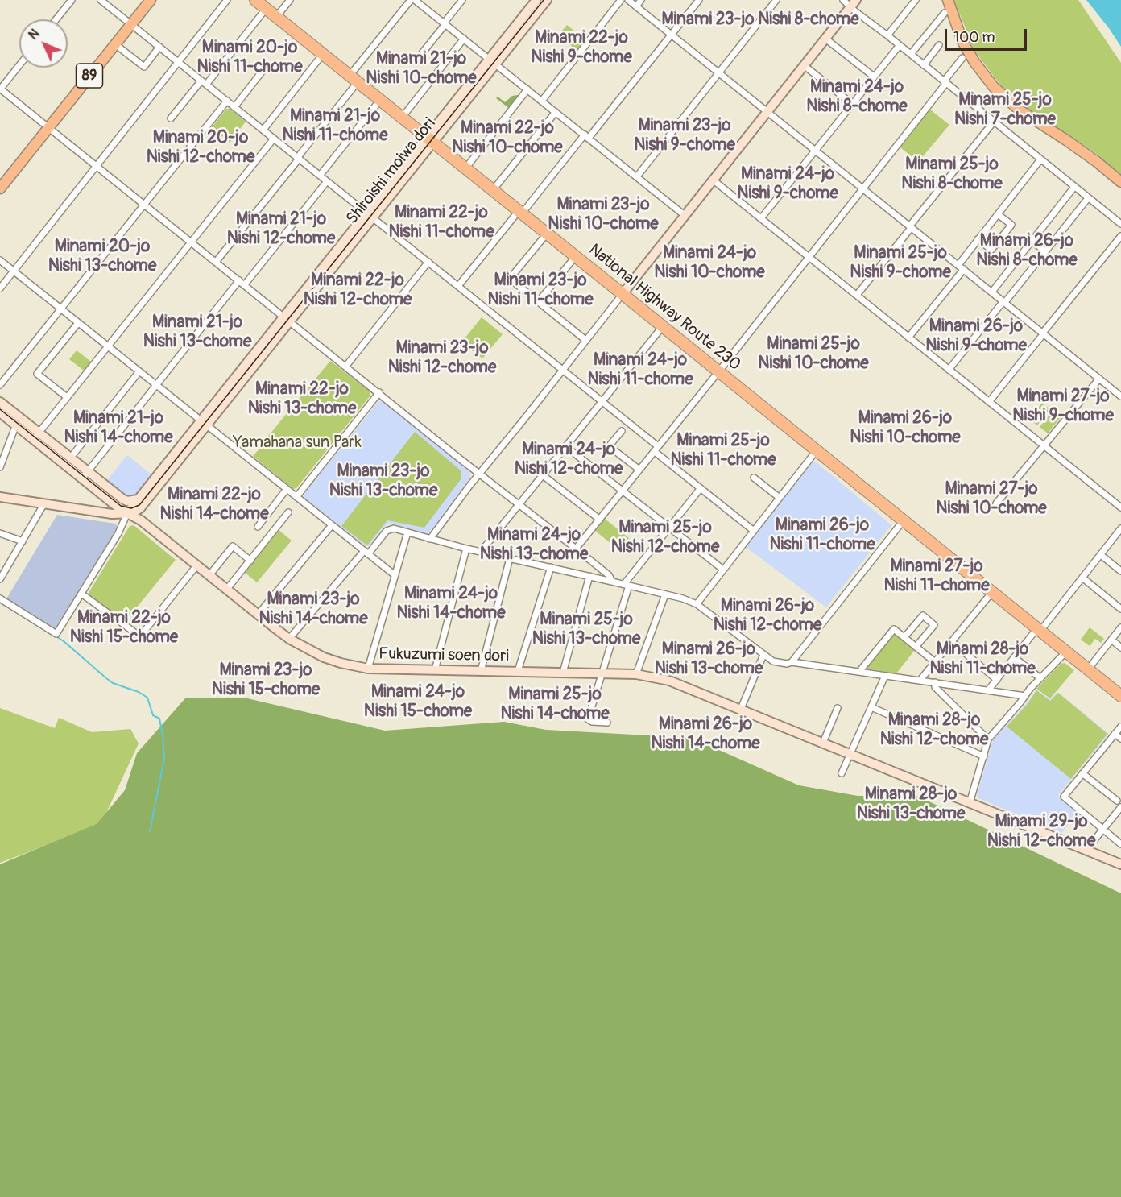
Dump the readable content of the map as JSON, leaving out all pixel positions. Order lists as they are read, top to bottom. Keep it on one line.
{"streets":{"highway":["National Highway Route 230"],"main road":["89"],"street":["Shiroishi moiwa dori","Fukuzumi soen dori"]},"crossings":[["Shiroishi moiwa dori","National Highway Route 230"],["Shiroishi moiwa dori","Fukuzumi soen dori"]],"districts":["Minami 23-jo Nishi 8-chome","Minami 22-jo Nishi 9-chome","Minami 20-jo Nishi 11-chome","Minami 21-jo Nishi 10-chome","Minami 24-jo Nishi 8-chome","Minami 25-jo Nishi 7-chome","Minami 21-jo Nishi 11-chome","Minami 23-jo Nishi 9-chome","Minami 22-jo Nishi 10-chome","Minami 20-jo Nishi 12-chome","Minami 25-jo Nishi 8-chome","Minami 24-jo Nishi 9-chome","Minami 23-jo Nishi 10-chome","Minami 22-jo Nishi 11-chome","Minami 21-jo Nishi 12-chome","Minami 26-jo Nishi 8-chome","Minami 20-jo Nishi 13-chome","Minami 24-jo Nishi 10-chome","Minami 25-jo Nishi 9-chome","Minami 22-jo Nishi 12-chome","Minami 23-jo Nishi 11-chome","Minami 21-jo Nishi 13-chome","Minami 26-jo Nishi 9-chome","Minami 25-jo Nishi 10-chome","Minami 23-jo Nishi 12-chome","Minami 24-jo Nishi 11-chome","Minami 22-jo Nishi 13-chome","Minami 27-jo Nishi 9-chome","Minami 21-jo Nishi 14-chome","Minami 26-jo Nishi 10-chome","Minami 25-jo Nishi 11-chome","Minami 24-jo Nishi 12-chome","Minami 23-jo Nishi 13-chome","Minami 27-jo Nishi 10-chome","Minami 22-jo Nishi 14-chome","Minami 26-jo Nishi 11-chome","Minami 25-jo Nishi 12-chome","Minami 24-jo Nishi 13-chome","Minami 27-jo Nishi 11-chome","Minami 24-jo Nishi 14-chome","Minami 23-jo Nishi 14-chome","Minami 26-jo Nishi 12-chome","Minami 22-jo Nishi 15-chome","Minami 25-jo Nishi 13-chome","Minami 26-jo Nishi 13-chome","Minami 28-jo Nishi 11-chome","Minami 23-jo Nishi 15-chome","Minami 24-jo Nishi 15-chome","Minami 25-jo Nishi 14-chome","Minami 28-jo Nishi 12-chome","Minami 26-jo Nishi 14-chome","Minami 28-jo Nishi 13-chome","Minami 29-jo Nishi 12-chome"],"parks":["Yamahana sun Park"],"scale_bar":"100 m","north":"top left"}
